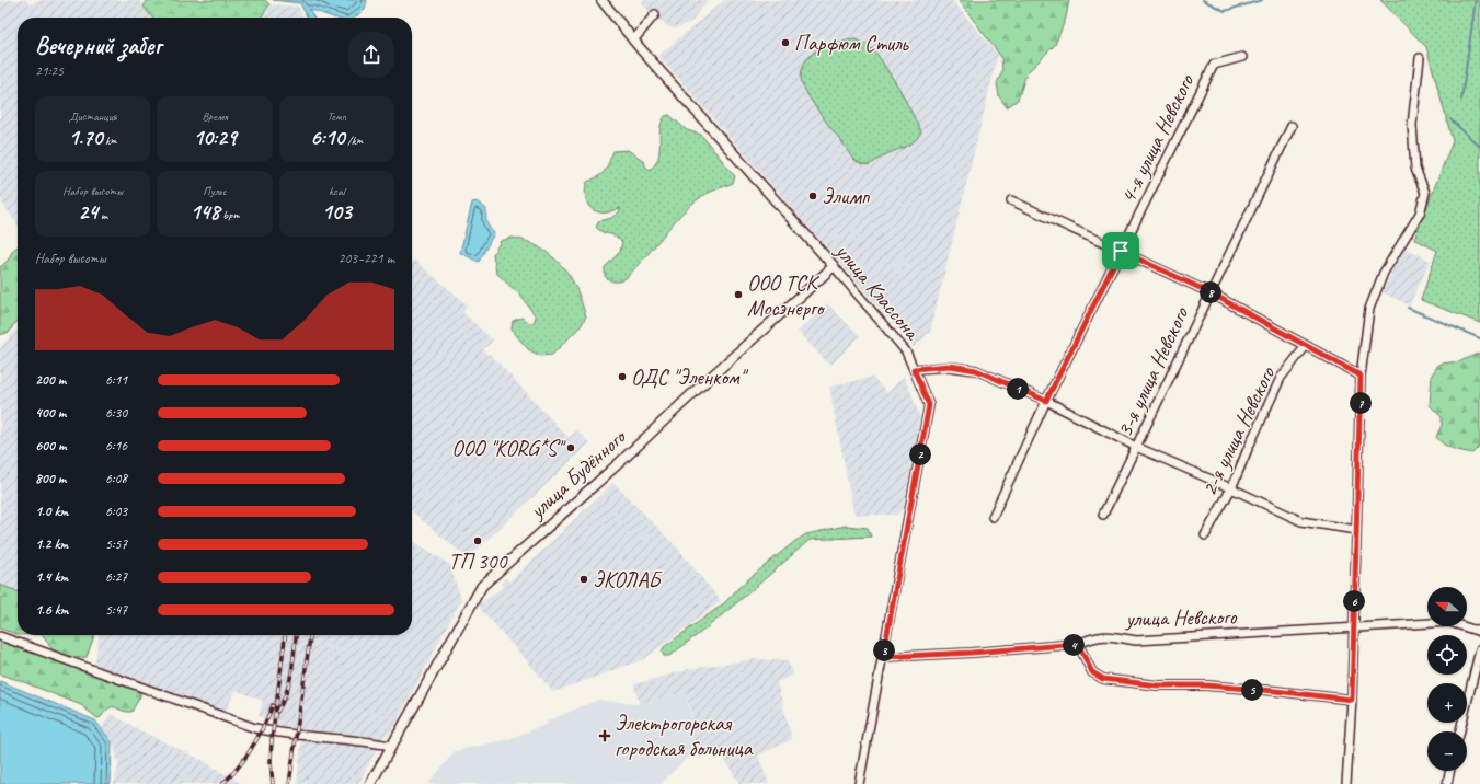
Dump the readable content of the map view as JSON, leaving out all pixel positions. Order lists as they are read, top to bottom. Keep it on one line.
{"streets":{"street":["4-я улица Невского","улица Классона","3-я улица Невского","2-я улица Невского","улица Будённого","улица Невского"]},"crossings":[["улица Классона","улица Будённого"],["улица Классона","улица Невского"]],"places":{"other":["Парфюм Стиль","Элимп","ООО ТСК Мосэнерго","ОДС \"Эленком\"","ООО \"KORG*S\"","ТП 300","ЭКОЛАБ"],"health":["Электрогорская городская больница"]},"north":"left","page":{"heading":["Вечерний забег","21:25"],"stats":[["Дистанция","1.70 km"],["Время","10:29"],["Темп","6:10 /km"],["Набор высоты","24 m"],["Пульс","148 bpm"],["kcal","103"]],"chart":["Набор высоты","203–221 m"],"pins":["8","1","7","2","6","4","3","5"],"list":[{"name":"200 m","note":"6:11"},{"name":"400 m","note":"6:30"},{"name":"600 m","note":"6:16"},{"name":"800 m","note":"6:08"},{"name":"1.0 km","note":"6:03"},{"name":"1.2 km","note":"5:57"},{"name":"1.4 km","note":"6:27"},{"name":"1.6 km","note":"5:47"}],"map_buttons":["+","−"]}}
